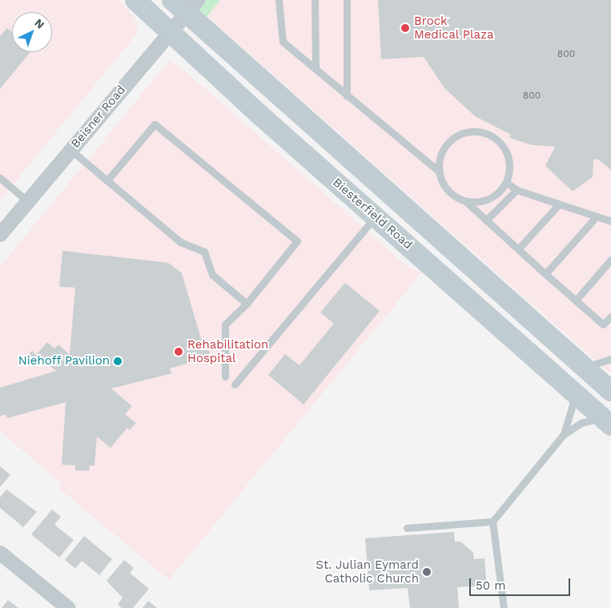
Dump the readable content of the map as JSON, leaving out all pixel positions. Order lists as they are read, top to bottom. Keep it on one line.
{"streets":{"main road":["Biesterfield Road"],"street":["Beisner Road"]},"crossings":[["Beisner Road","Biesterfield Road"]],"places":["Brock Medical Plaza","Rehabilitation Hospital","Niehoff Pavilion","St. Julian Eymard Catholic Church"],"house_numbers":["800","800"],"scale_bar":"50 m","north":"top right"}
